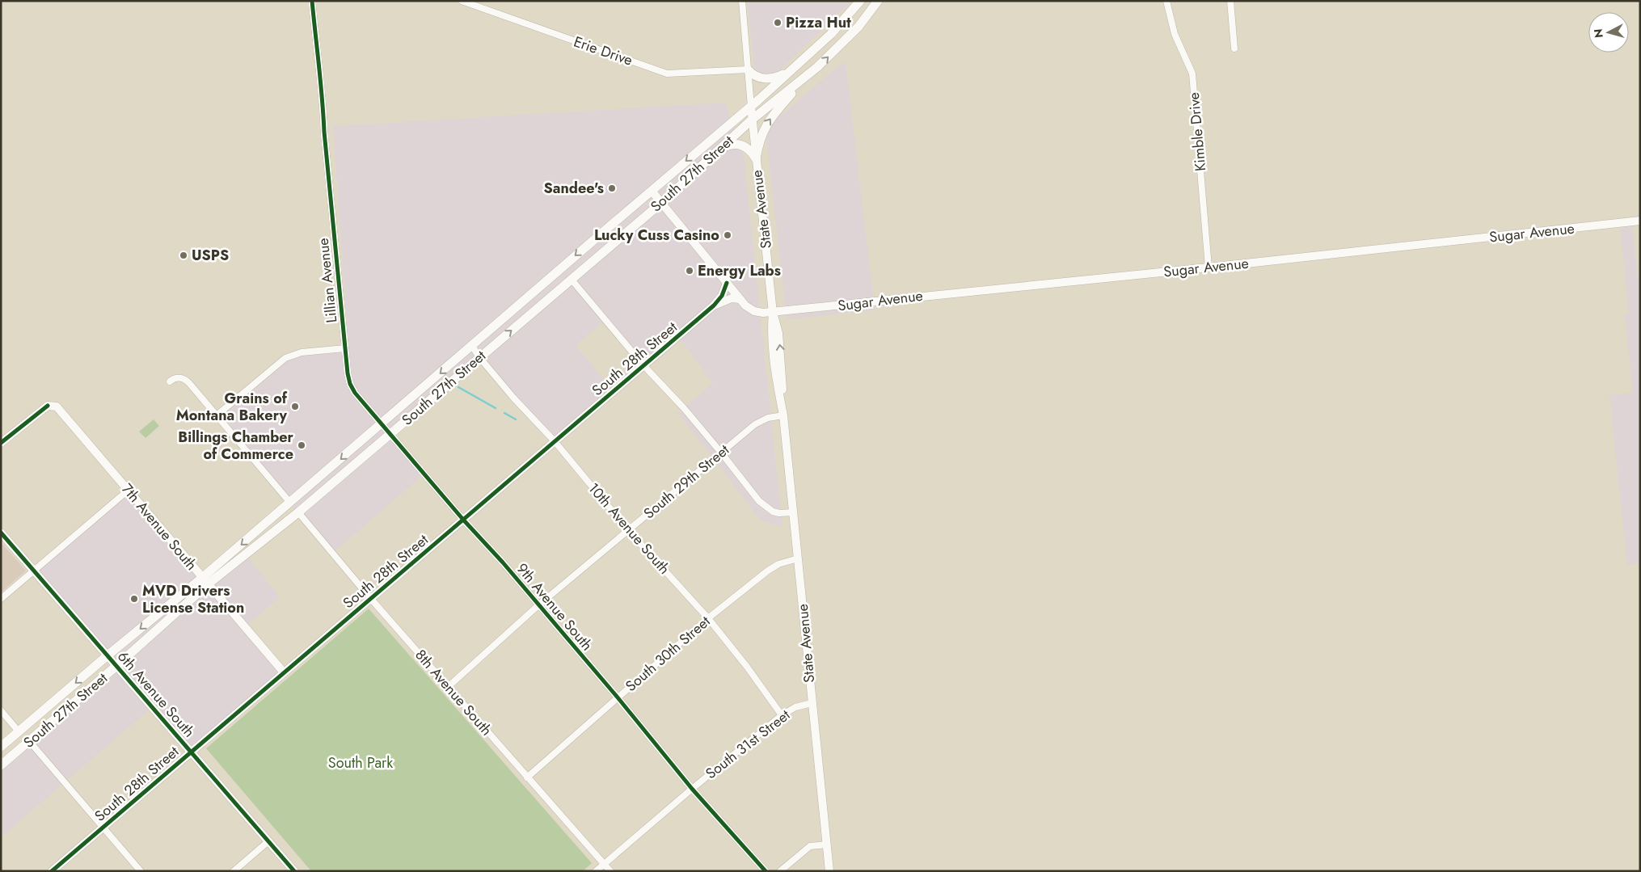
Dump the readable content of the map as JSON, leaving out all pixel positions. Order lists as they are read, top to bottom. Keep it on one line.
{"streets":{"main road":["South 27th Street","State Avenue","Sugar Avenue","South 28th Street","7th Avenue South","6th Avenue South"],"street":["Erie Drive","Kimble Drive","Lillian Avenue","South 29th Street","10th Avenue South","9th Avenue South","South 30th Street","8th Avenue South","South 31st Street"]},"crossings":[["Kimble Drive","Sugar Avenue"],["South 27th Street","State Avenue"],["South 27th Street","Sugar Avenue"],["South 27th Street","7th Avenue South"],["South 27th Street","10th Avenue South"],["South 27th Street","9th Avenue South"],["South 27th Street","8th Avenue South"],["South 27th Street","6th Avenue South"],["State Avenue","Sugar Avenue"],["State Avenue","South 29th Street"],["State Avenue","South 30th Street"],["State Avenue","South 31st Street"],["Sugar Avenue","South 28th Street"],["Lillian Avenue","9th Avenue South"],["South 28th Street","7th Avenue South"],["South 28th Street","10th Avenue South"],["South 28th Street","9th Avenue South"],["South 28th Street","8th Avenue South"],["South 28th Street","6th Avenue South"],["South 29th Street","10th Avenue South"],["South 29th Street","9th Avenue South"],["South 29th Street","8th Avenue South"],["10th Avenue South","South 30th Street"],["10th Avenue South","South 31st Street"],["9th Avenue South","South 30th Street"],["9th Avenue South","South 31st Street"],["South 30th Street","8th Avenue South"],["8th Avenue South","South 31st Street"]],"parks":["South Park"],"places":["Pizza Hut","Sandee's","Lucky Cuss Casino","USPS","Energy Labs","Grains of Montana Bakery","Billings Chamber of Commerce","MVD Drivers License Station"],"north":"left"}
